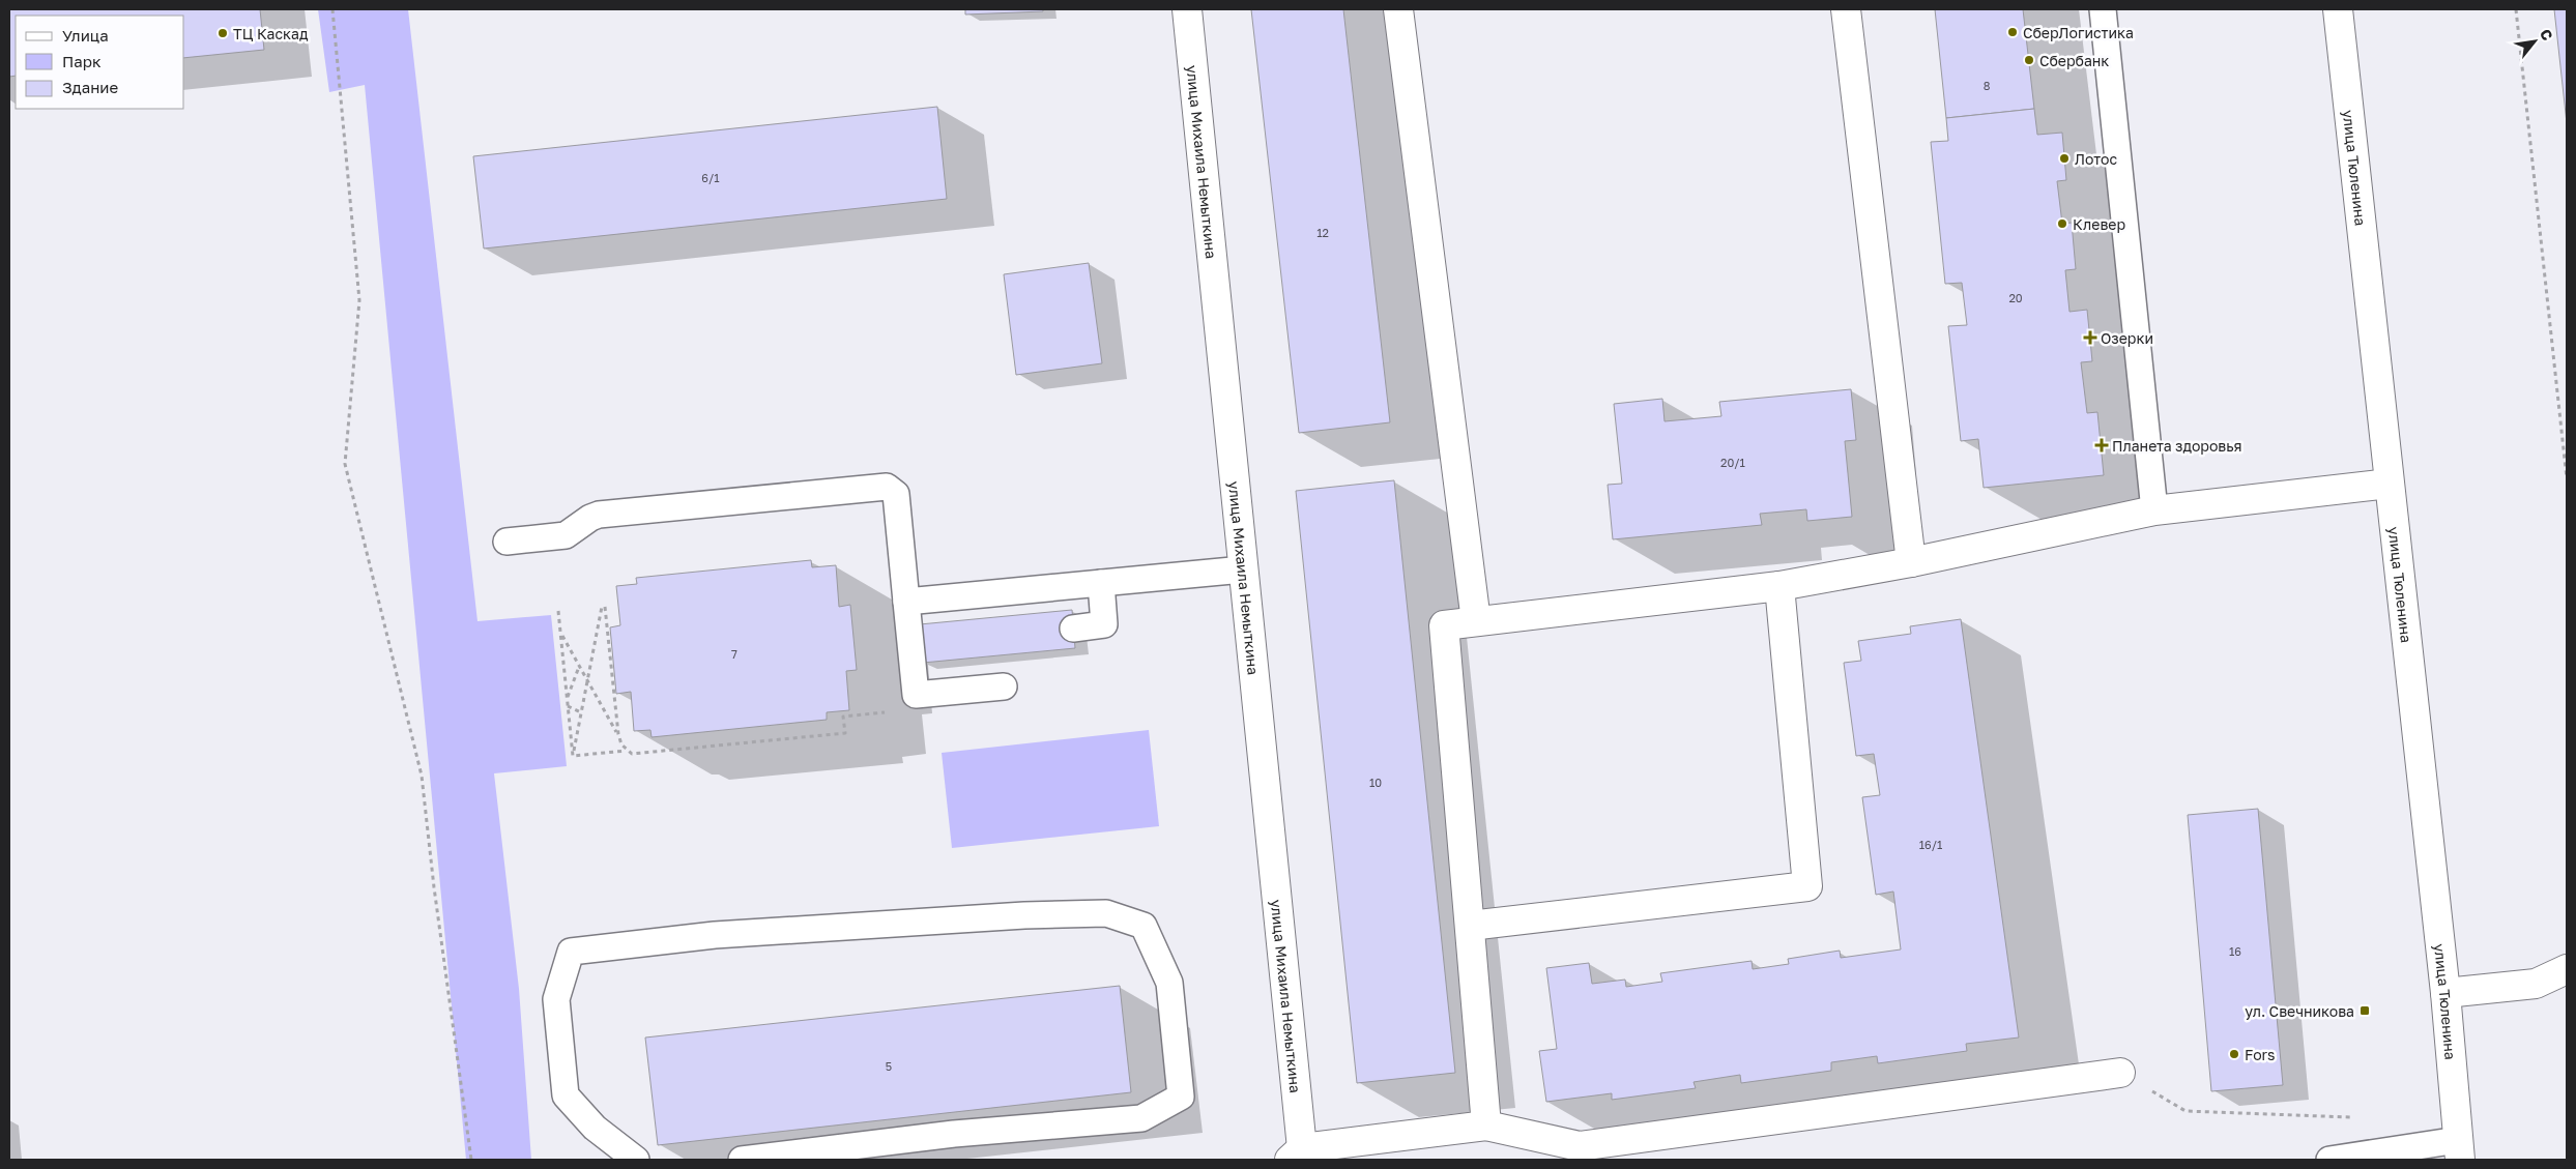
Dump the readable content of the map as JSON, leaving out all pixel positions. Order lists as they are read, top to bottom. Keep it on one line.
{"streets":{"street":["улица Михаила Немыткина","улица Тюленина"]},"places":{"other":["СберЛогистика","ТЦ Каскад","Сбербанк","Лотос","Клевер","Fors"],"health":["Озерки","Планета здоровья"],"transit":["ул. Свечникова"]},"house_numbers":["8","6/1","12","20","20/1","7","10","16/1","16","5"],"legend":["Улица","Парк","Здание"],"north":"top right"}
